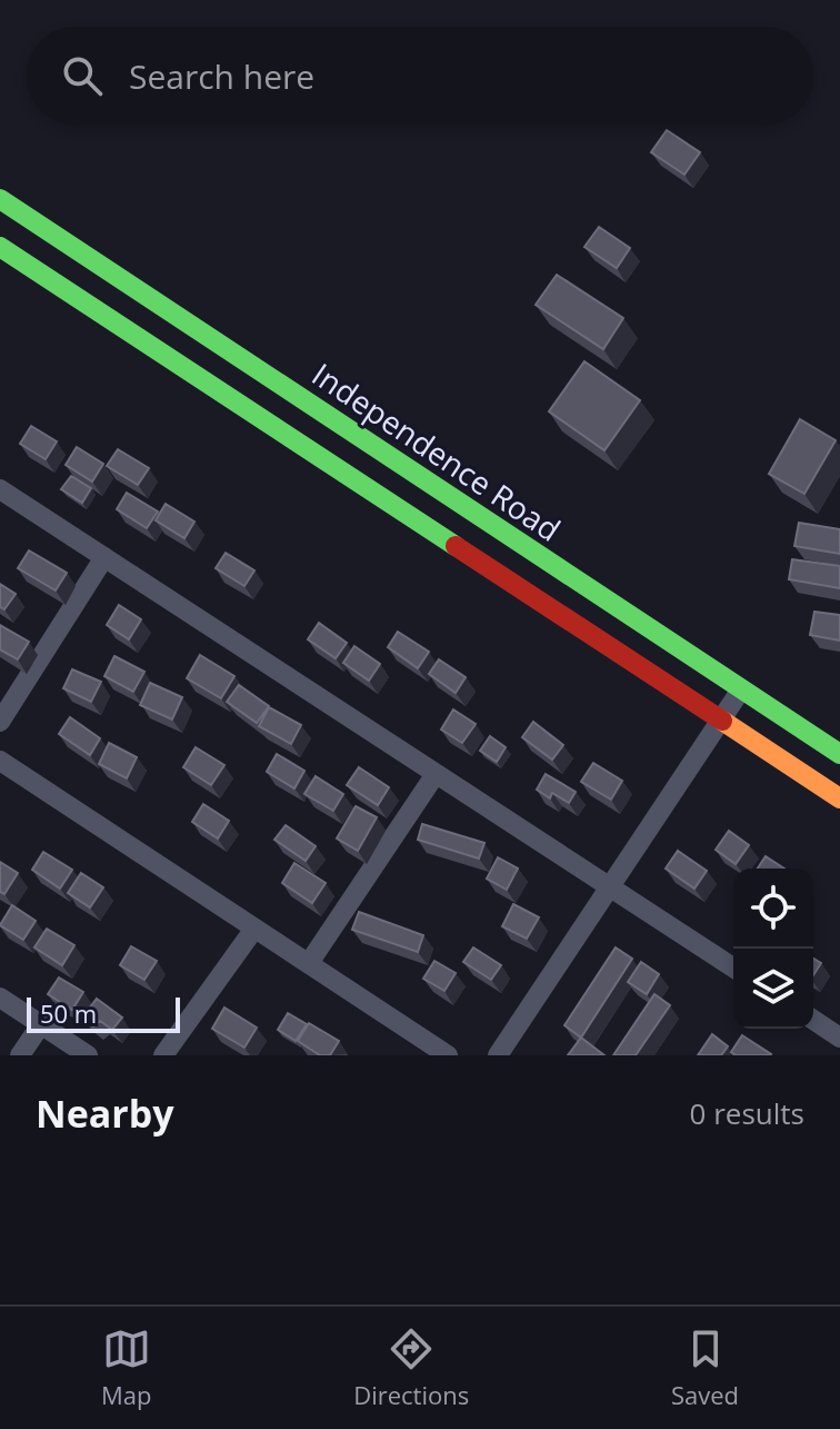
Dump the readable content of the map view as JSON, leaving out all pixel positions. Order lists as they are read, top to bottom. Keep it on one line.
{"streets":{"main road":["Independence Road"]},"scale_bar":"50 m","page":{"search":"Search here","scale":"50 m","heading":["Nearby","0 results"],"nav":["Map","Directions","Saved"]}}
